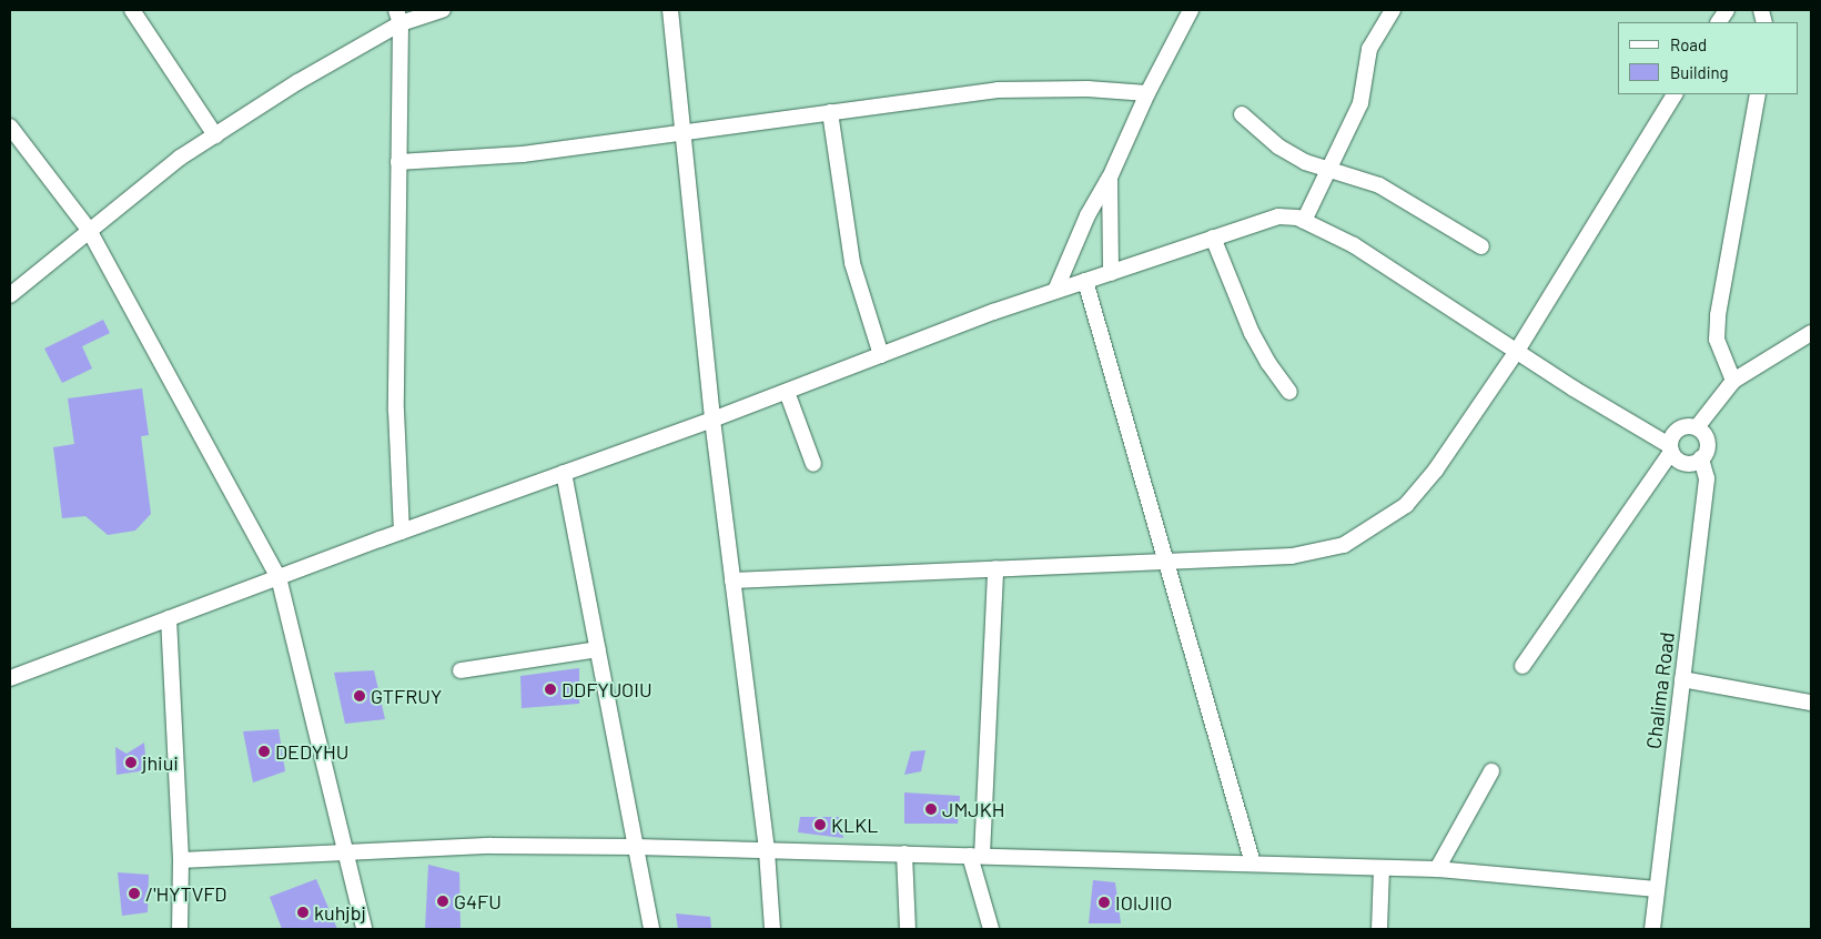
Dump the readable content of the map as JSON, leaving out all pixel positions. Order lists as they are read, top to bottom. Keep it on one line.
{"streets":{"street":["Chalima Road"]},"places":["DDFYUOIU","GTFRUY","DEDYHU","jhiui","JMJKH","KLKL","/'HYTVFD","G4FU","IOIJIIO","kuhjbj"],"legend":["Road","Building"]}
